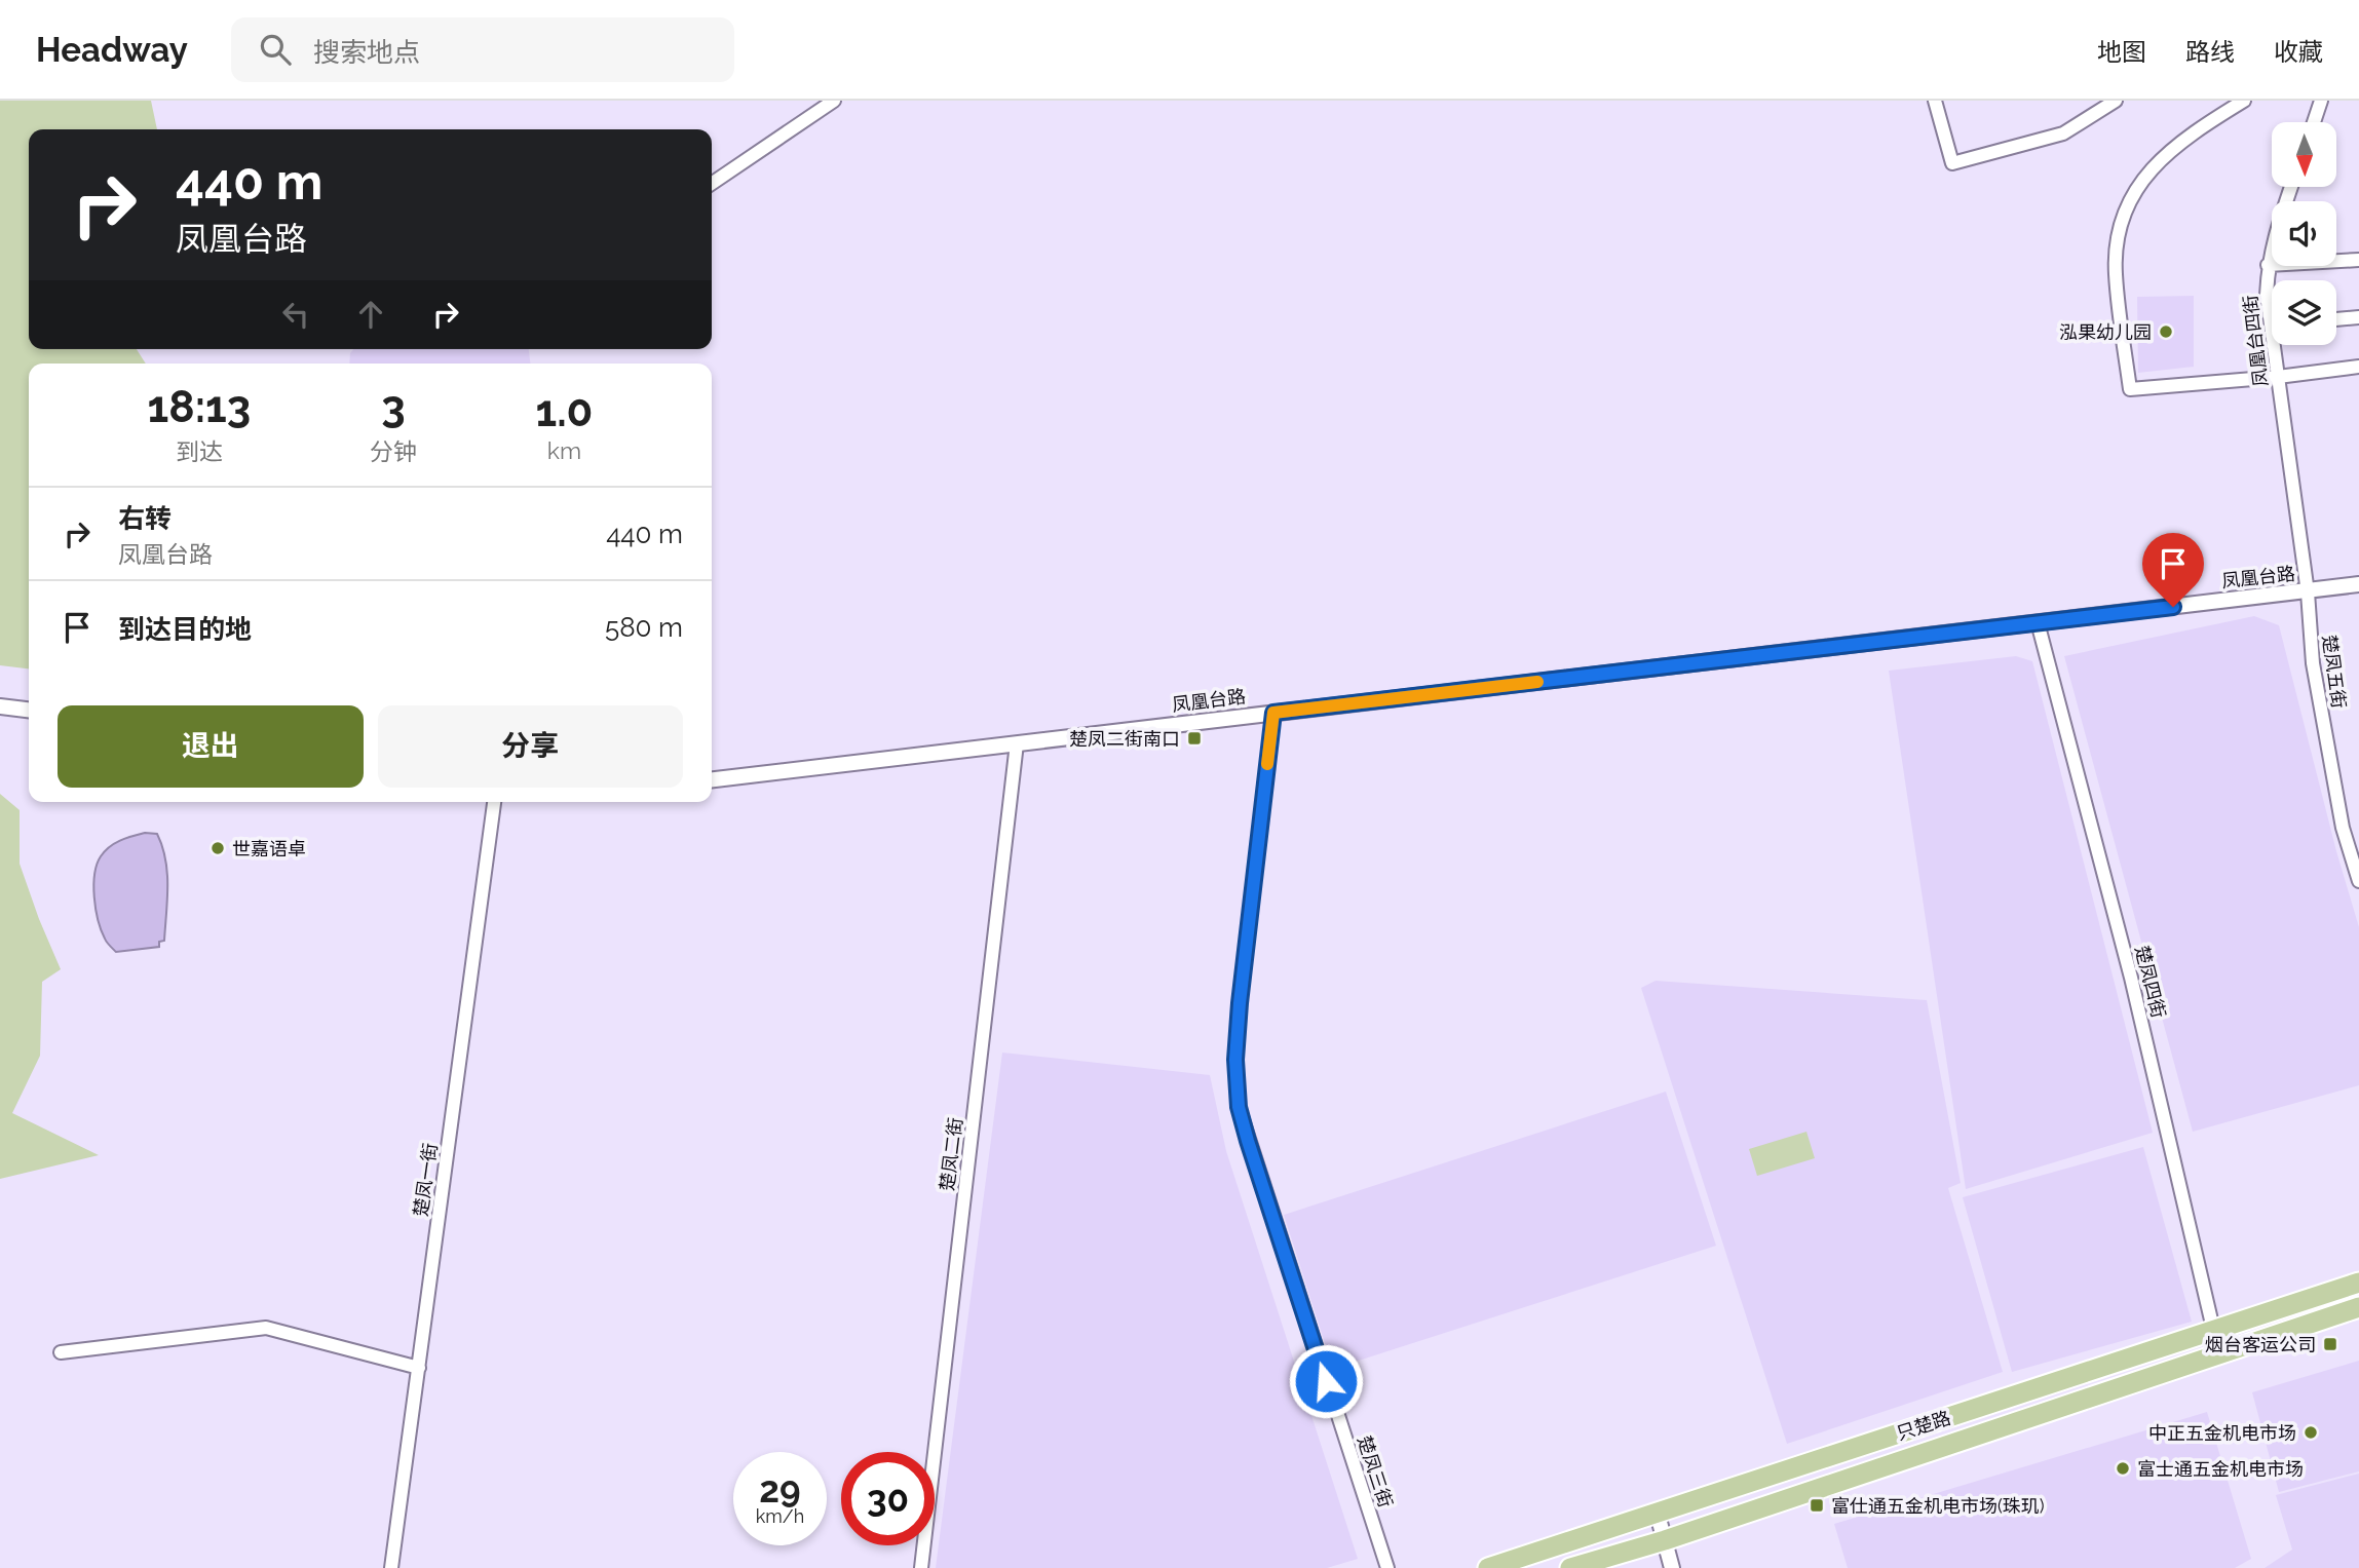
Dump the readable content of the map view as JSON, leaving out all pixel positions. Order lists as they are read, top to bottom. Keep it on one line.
{"streets":{"main road":["只楚路"],"street":["凤凰台四街","凤凰台路","楚凤五街","楚凤四街","楚凤二街","楚凤一街","楚凤三街"]},"crossings":[["凤凰台四街","凤凰台路"],["凤凰台四街","楚凤五街"],["凤凰台路","楚凤五街"],["凤凰台路","楚凤四街"],["凤凰台路","楚凤二街"],["凤凰台路","楚凤三街"],["楚凤四街","只楚路"]],"places":{"other":["泓果幼儿园","世嘉语卓","中正五金机电市场","富士通五金机电市场"],"transit":["楚凤二街南口","烟台客运公司","富仕通五金机电市场(珠玑)"]},"north":"bottom","page":{"header":"Headway","search":"搜索地点","nav":["地图","路线","收藏"],"turn":["440 m","凤凰台路"],"eta":["18:13","到达","3","分钟","1.0","km"],"list":[{"name":"右转","note":"凤凰台路","value":"440 m"},{"name":"到达目的地","value":"580 m"}],"buttons":["退出","分享"],"speed":"29 km/h","limit":"30"}}
